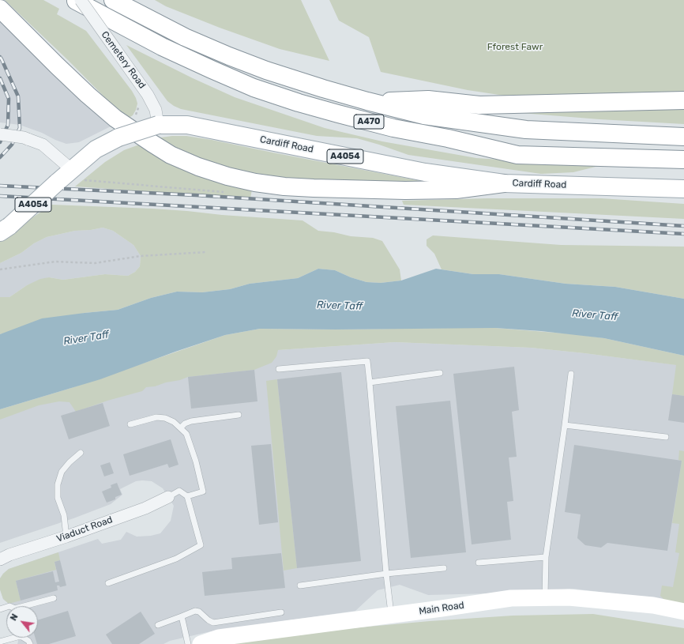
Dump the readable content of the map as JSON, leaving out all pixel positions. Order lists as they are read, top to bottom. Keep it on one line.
{"streets":{"main road":["A470","Cardiff Road","A4054"],"street":["Cemetery Road","Viaduct Road","Main Road"]},"crossings":[["Cemetery Road","Cardiff Road"]],"water":["River Taff"],"parks":["Fforest Fawr"],"north":"top left"}
